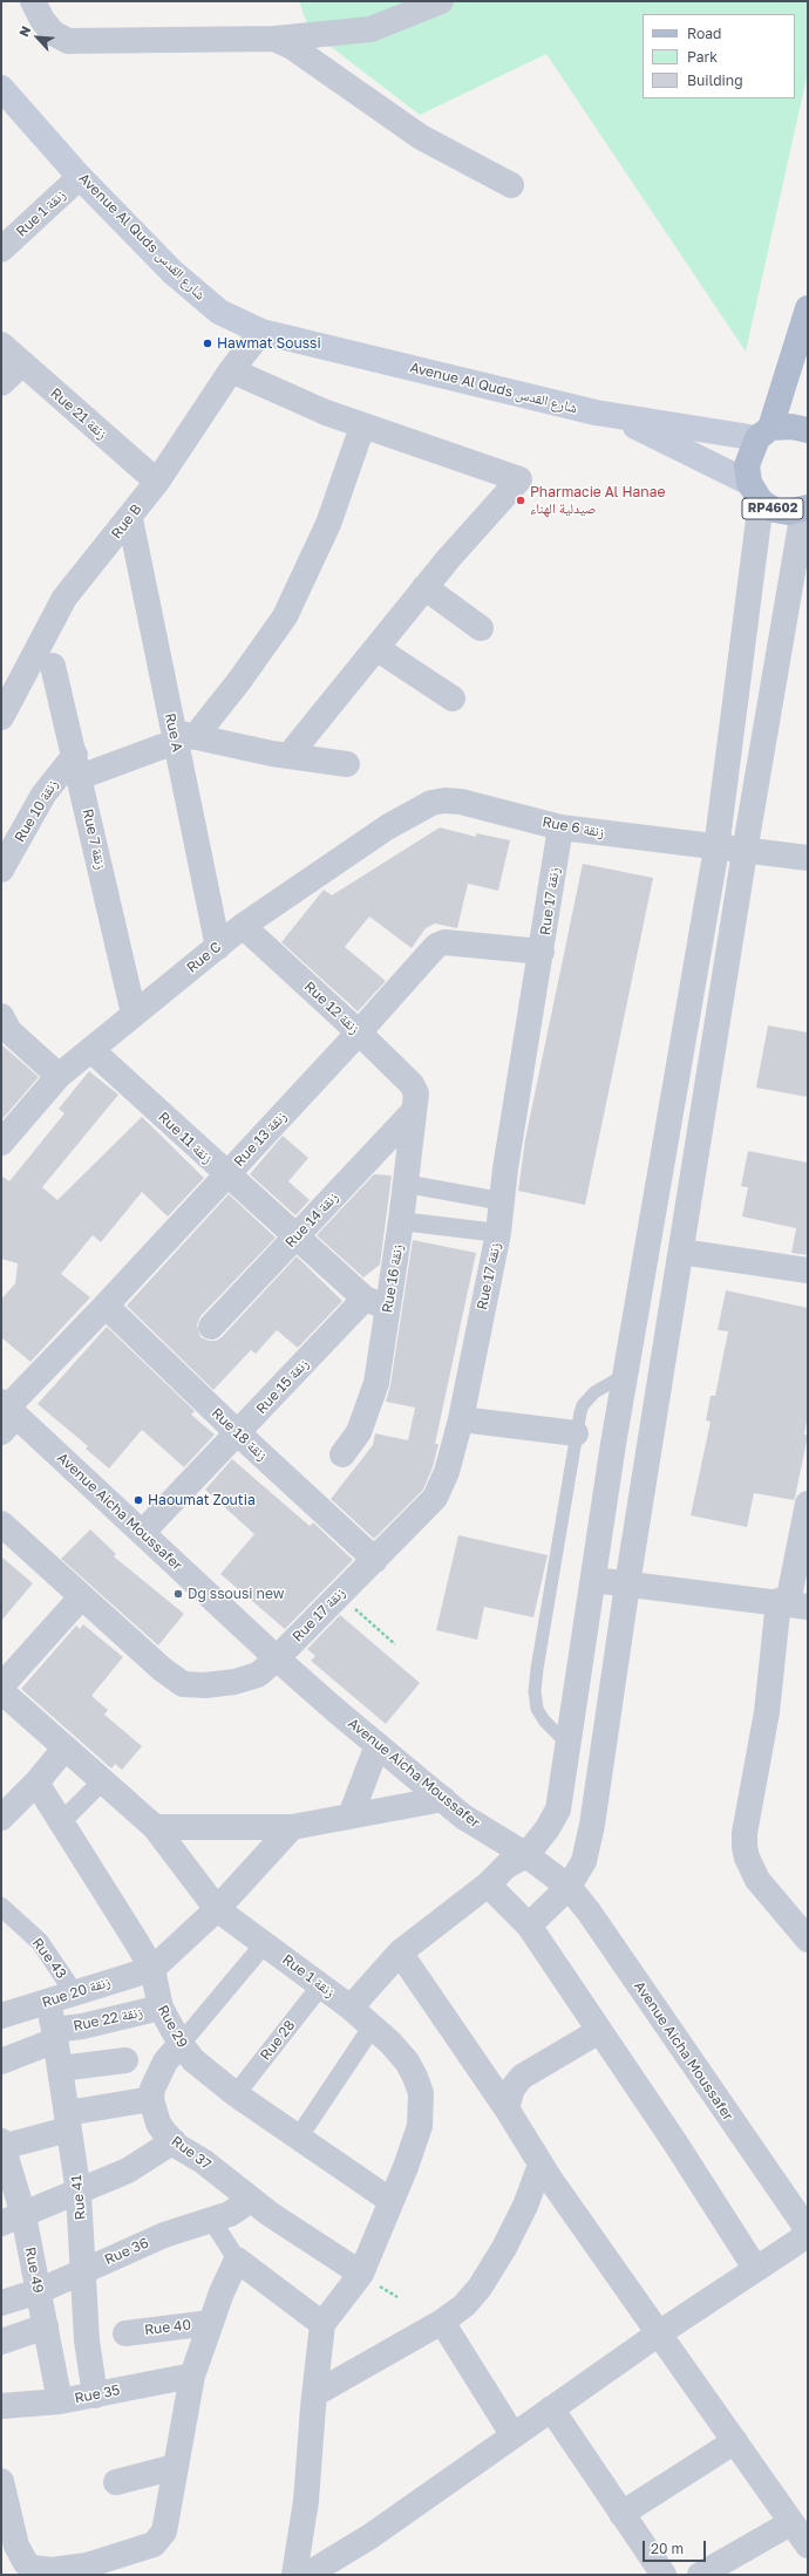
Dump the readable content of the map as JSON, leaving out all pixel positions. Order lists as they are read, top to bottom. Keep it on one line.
{"streets":{"main road":["Avenue Al Quds شارع القدس","RP4602"],"street":["Rue 1 زنقة","Rue 21 زنقة","Rue B","Rue A","Rue 10 زنقة","Rue 6 زنقة","Rue 7 زنقة","Rue 17 زنقة","Rue C","Rue 12 زنقة","Rue 11 زنقة","Rue 13 زنقة","Rue 14 زنقة","Rue 16 زنقة","Rue 15 زنقة","Rue 18 زنقة","Avenue Aicha Moussafer","Rue 43","Rue 20 زنقة","Rue 22 زنقة","Rue 29","Rue 28","Rue 37","Rue 41","Rue 36","Rue 49","Rue 40","Rue 35"]},"crossings":[["Rue 1 زنقة","Avenue Al Quds شارع القدس"],["Rue 1 زنقة","Rue 29"],["Rue 1 زنقة","Rue 28"],["Rue 1 زنقة","Rue 37"],["Avenue Al Quds شارع القدس","RP4602"],["Avenue Al Quds شارع القدس","Rue B"],["Rue 21 زنقة","Rue B"],["Rue B","Rue A"],["Rue A","Rue C"],["Rue 10 زنقة","Rue 7 زنقة"],["Rue 6 زنقة","Rue 17 زنقة"],["Rue 6 زنقة","Rue C"],["Rue 7 زنقة","Rue C"],["Rue 17 زنقة","Rue 13 زنقة"],["Rue 17 زنقة","Rue 18 زنقة"],["Rue 17 زنقة","Avenue Aicha Moussafer"],["Rue C","Rue 12 زنقة"],["Rue C","Rue 11 زنقة"],["Rue 12 زنقة","Rue 13 زنقة"],["Rue 12 زنقة","Rue 14 زنقة"],["Rue 12 زنقة","Rue 16 زنقة"],["Rue 11 زنقة","Rue 13 زنقة"],["Rue 11 زنقة","Rue 14 زنقة"],["Rue 11 زنقة","Rue 16 زنقة"],["Rue 11 زنقة","Rue 15 زنقة"],["Rue 13 زنقة","Rue 18 زنقة"],["Rue 13 زنقة","Avenue Aicha Moussafer"],["Rue 14 زنقة","Rue 16 زنقة"],["Rue 16 زنقة","Rue 15 زنقة"],["Rue 15 زنقة","Rue 18 زنقة"],["Rue 15 زنقة","Avenue Aicha Moussafer"],["Rue 43","Rue 20 زنقة"],["Rue 20 زنقة","Rue 29"],["Rue 20 زنقة","Rue 41"],["Rue 22 زنقة","Rue 29"],["Rue 22 زنقة","Rue 41"],["Rue 29","Rue 28"],["Rue 37","Rue 36"],["Rue 41","Rue 36"],["Rue 41","Rue 35"],["Rue 36","Rue 49"],["Rue 49","Rue 35"]],"places":["Hawmat Soussi","Pharmacie Al Hanae صيدلية الهناء","Haoumat Zoutia","Dg ssousi new"],"legend":["Road","Park","Building"],"scale_bar":"20 m","north":"top left"}
